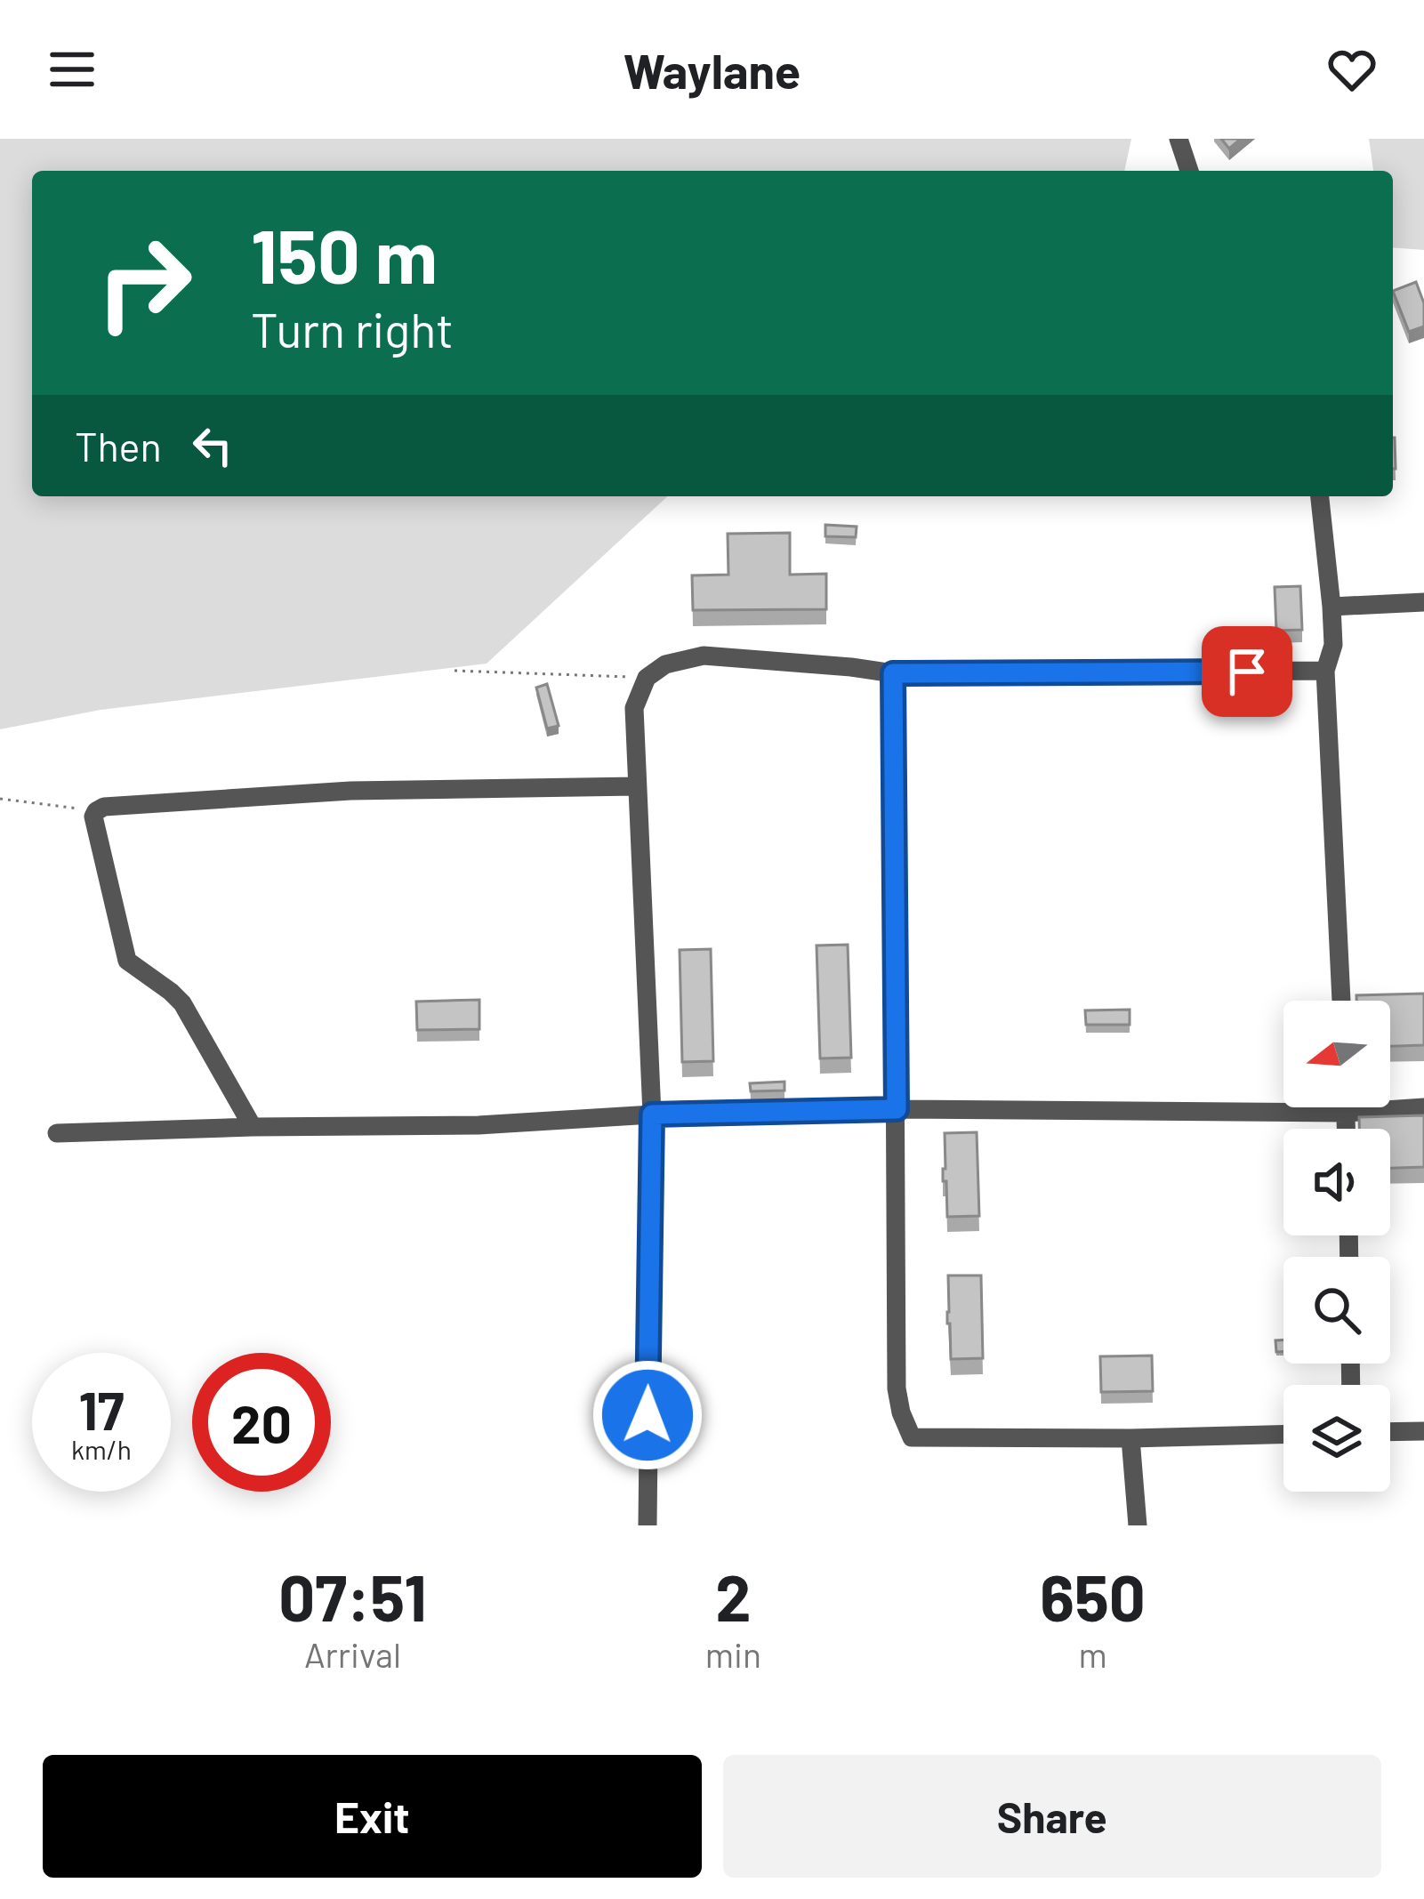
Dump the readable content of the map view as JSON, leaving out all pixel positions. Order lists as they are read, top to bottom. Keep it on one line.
{"north":"left","page":{"header":"Waylane","turn":["150 m","Turn right"],"then":"Then","speed":"17 km/h","limit":"20","eta":["07:51","Arrival","2","min","650","m"],"buttons":["Exit","Share"]}}
